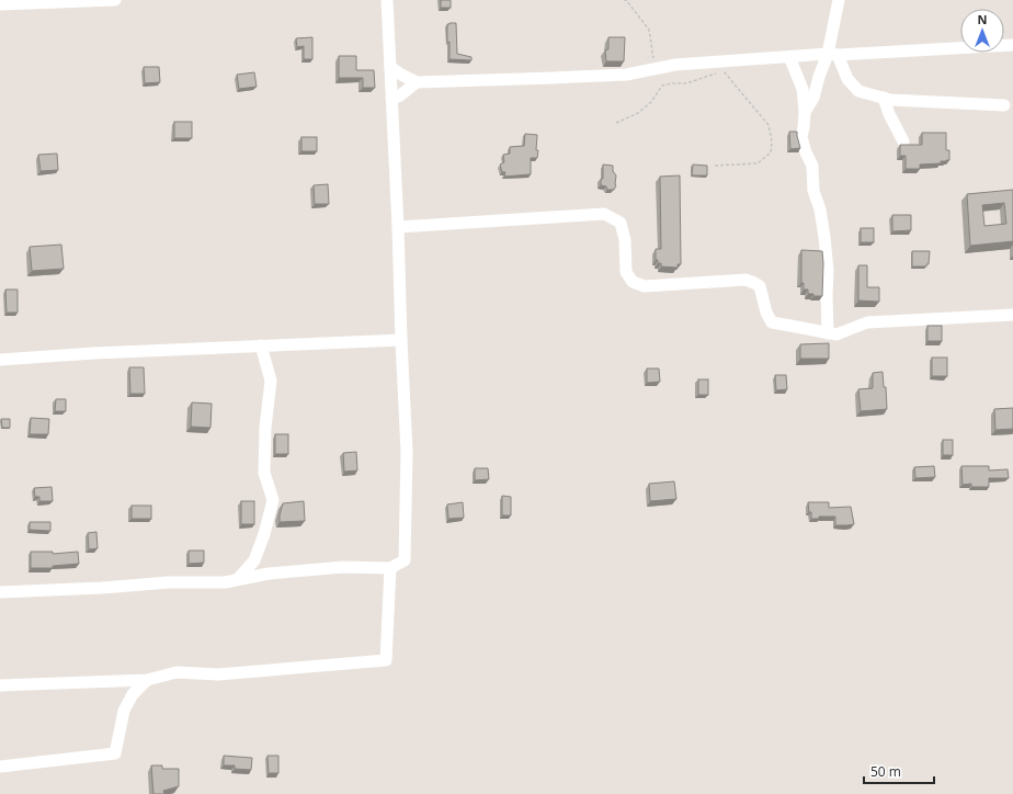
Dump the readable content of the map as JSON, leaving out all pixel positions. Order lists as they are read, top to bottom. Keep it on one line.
{"scale_bar":"50 m","north":"top"}
